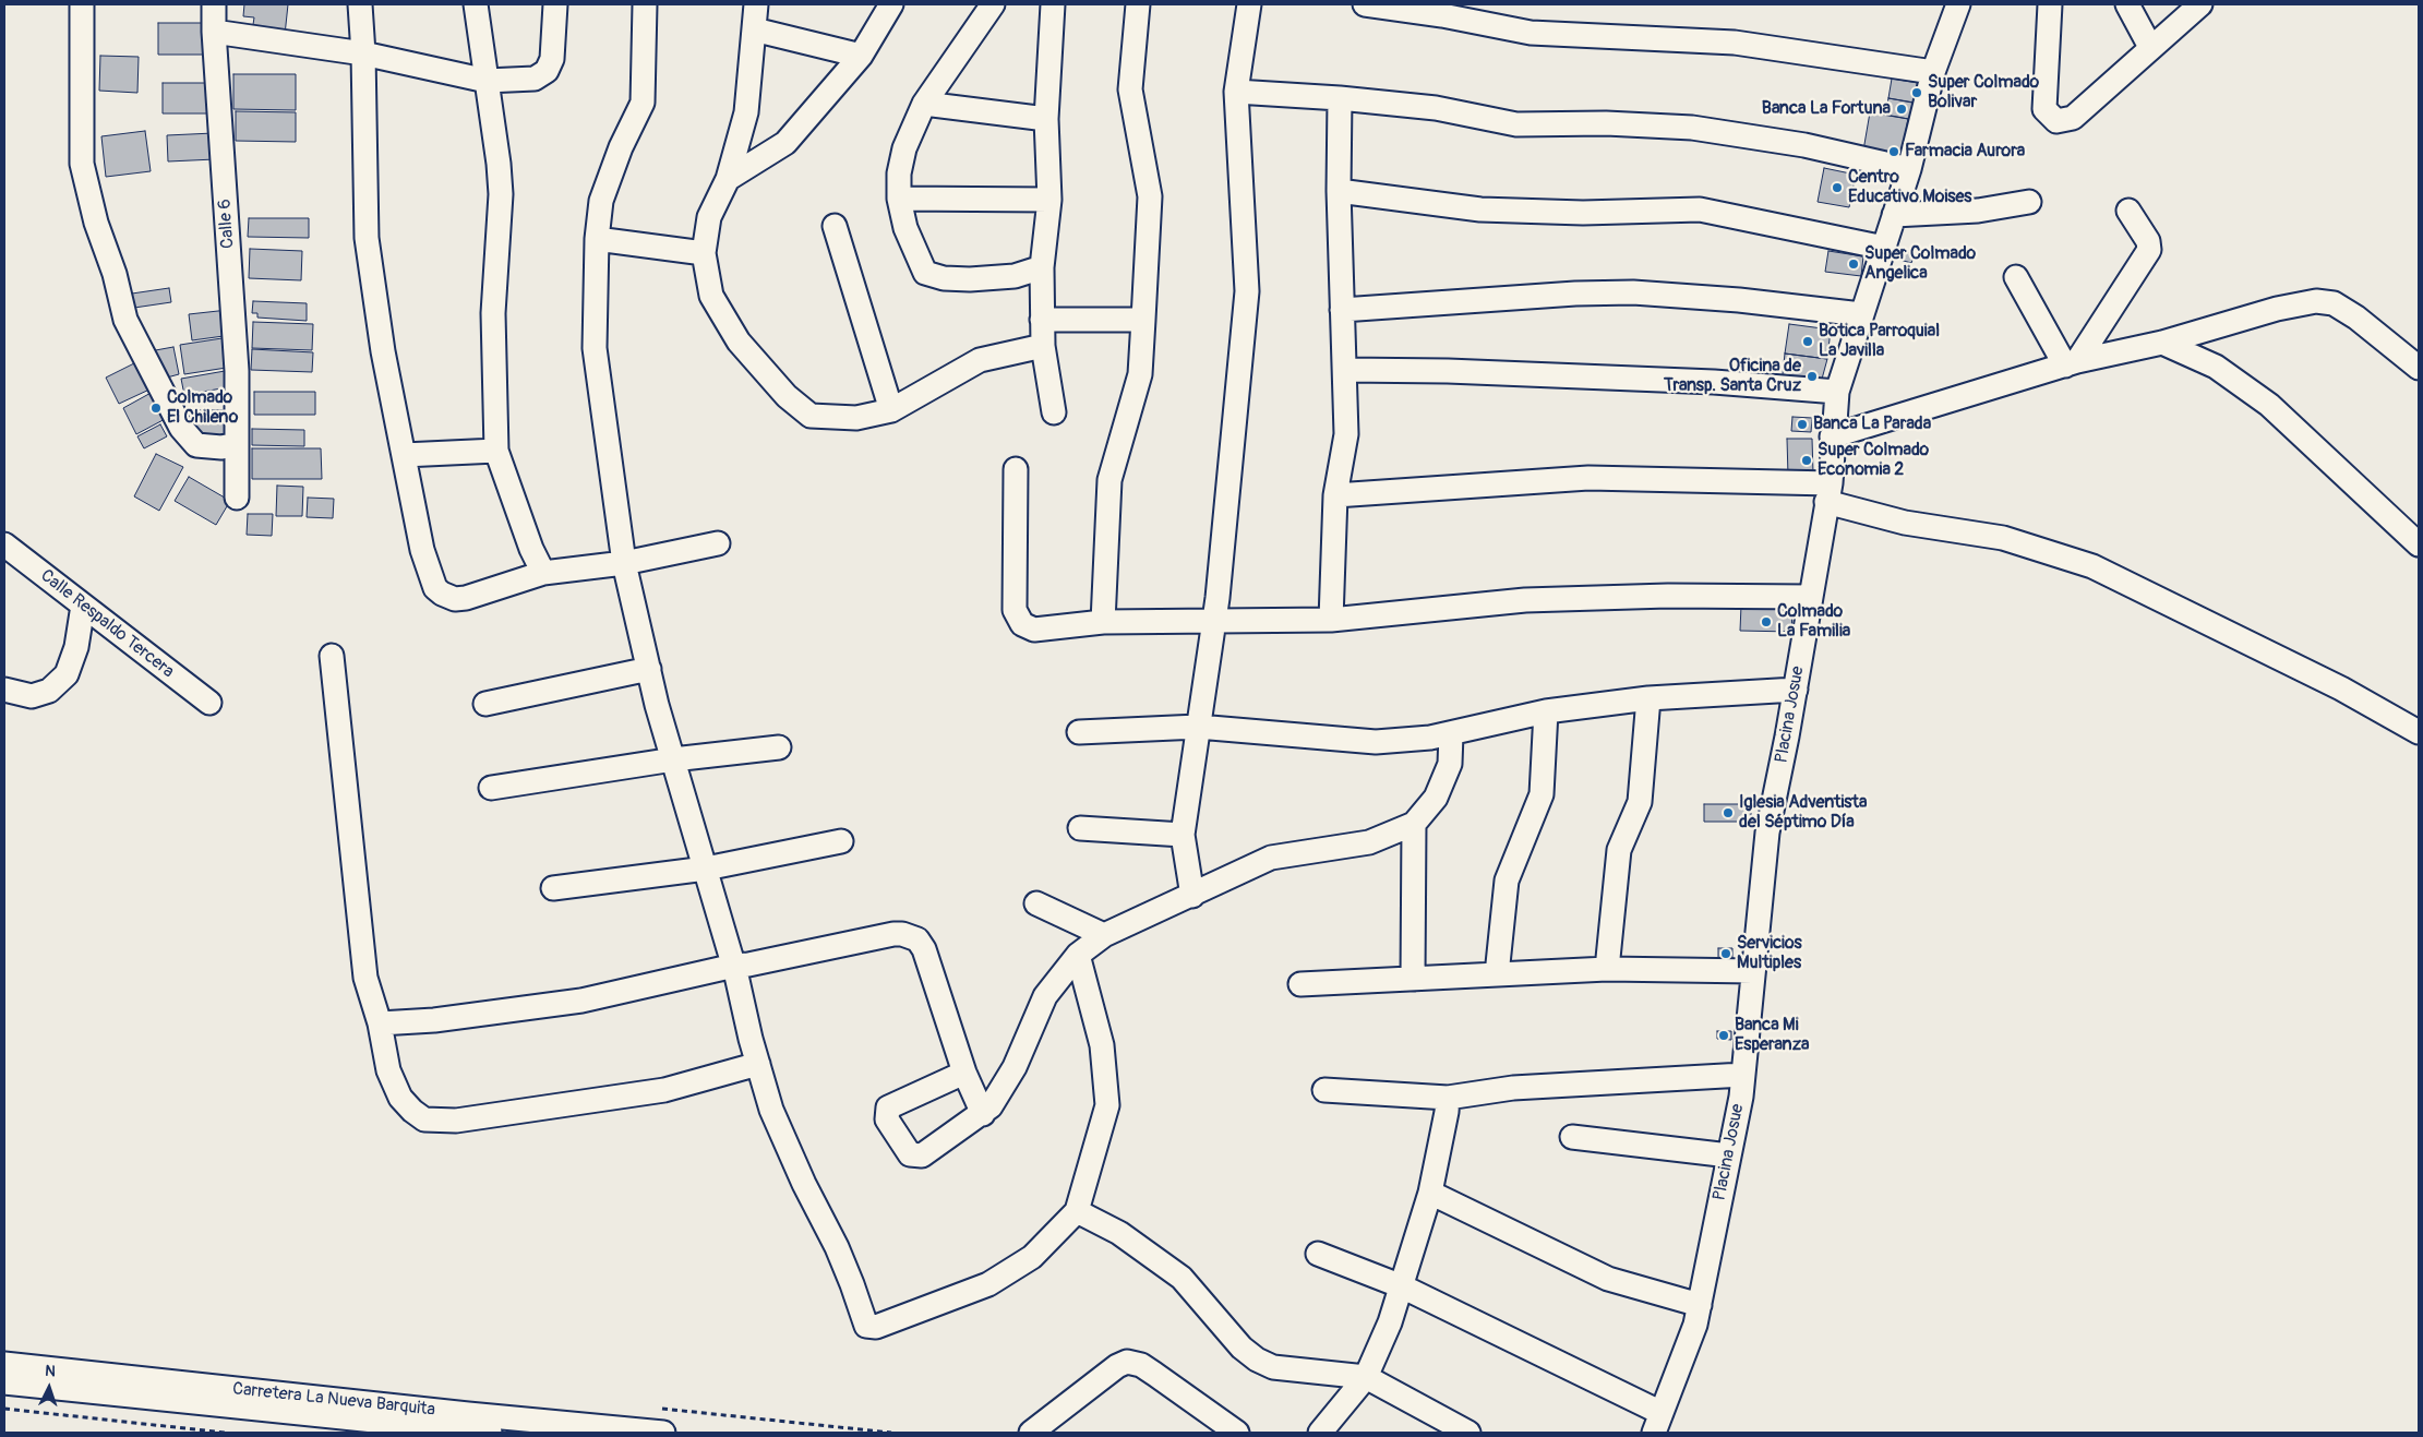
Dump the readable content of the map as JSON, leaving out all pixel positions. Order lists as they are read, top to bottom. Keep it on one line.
{"streets":{"street":["Calle 6","Calle Respaldo Tercera","Placina Josue","Carretera La Nueva Barquita"]},"places":["Super Colmado Bolivar","Banca La Fortuna","Farmacia Aurora","Centro Educativo Moises","Super Colmado Angelica","Botica Parroquial La Javilla","Oficina de Transp. Santa Cruz","Colmado El Chileno","Banca La Parada","Super Colmado Economia 2","Colmado La Familia","Iglesia Adventista del Séptimo Día","Servicios Multiples","Banca Mi Esperanza"],"north":"top"}
